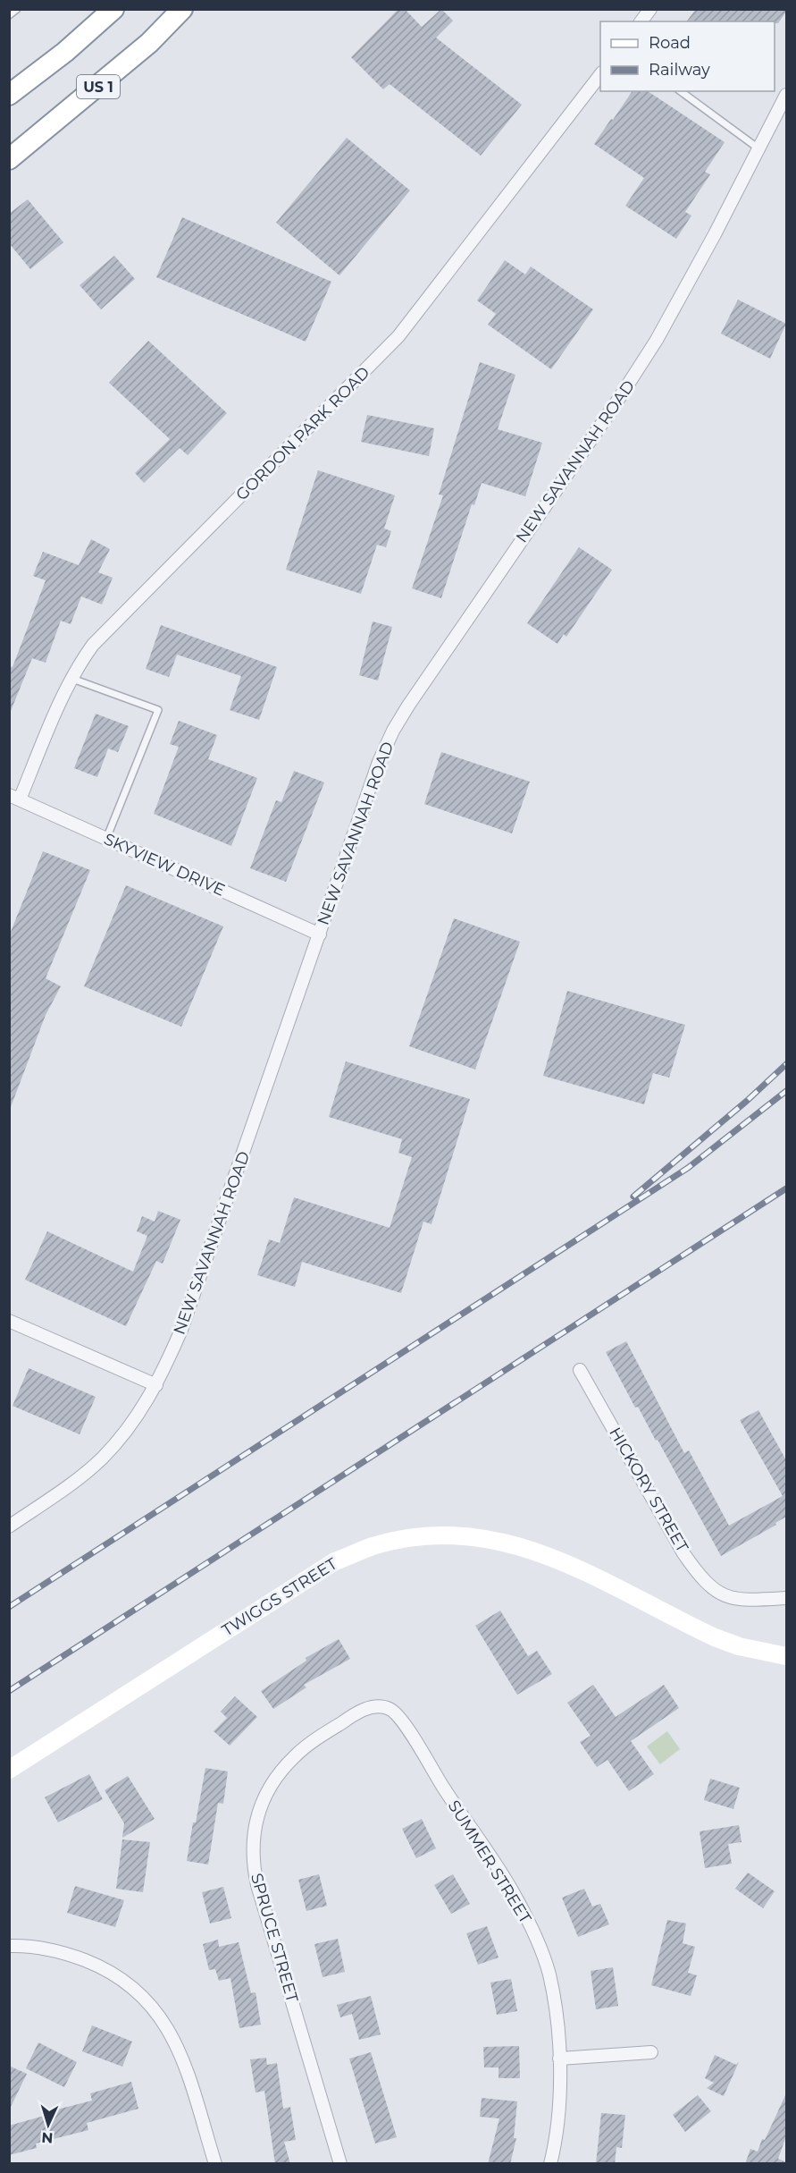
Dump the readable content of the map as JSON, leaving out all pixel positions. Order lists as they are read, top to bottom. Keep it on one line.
{"streets":{"highway":["US 1"],"main road":["TWIGGS STREET"],"street":["GORDON PARK ROAD","NEW SAVANNAH ROAD","SKYVIEW DRIVE","HICKORY STREET","SUMMER STREET","SPRUCE STREET"]},"crossings":[["GORDON PARK ROAD","SKYVIEW DRIVE"],["NEW SAVANNAH ROAD","SKYVIEW DRIVE"],["SUMMER STREET","SPRUCE STREET"]],"legend":["Road","Railway"],"north":"bottom"}
